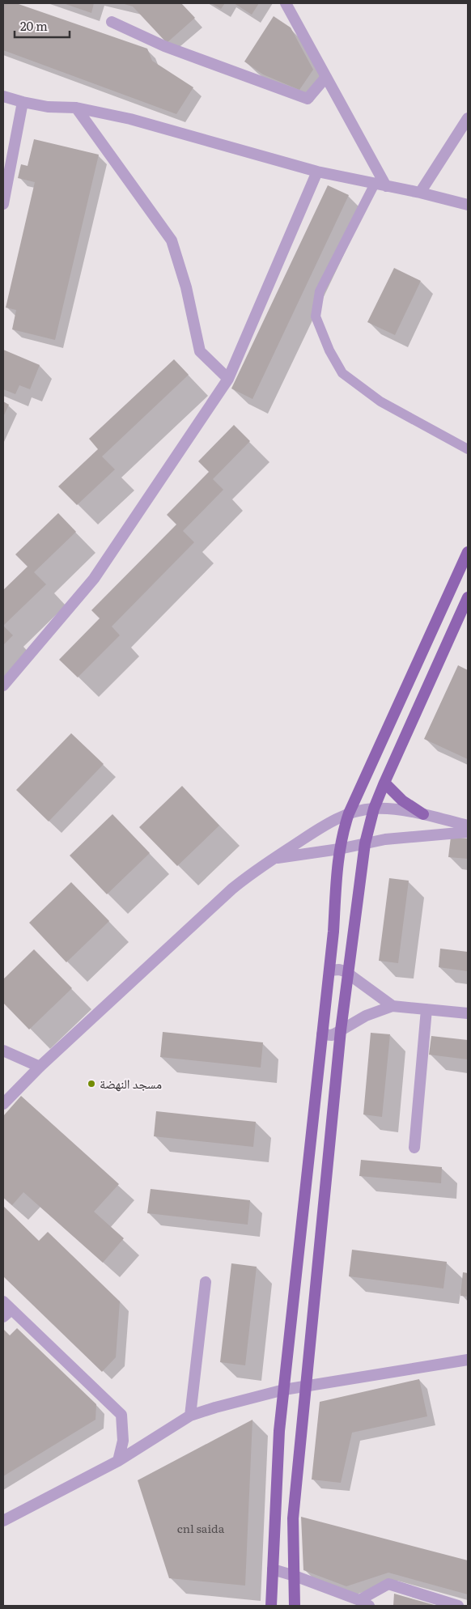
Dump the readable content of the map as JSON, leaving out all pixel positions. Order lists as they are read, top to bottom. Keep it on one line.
{"places":["مسجد النهضة"],"house_numbers":["cnl saida"],"scale_bar":"20 m"}
